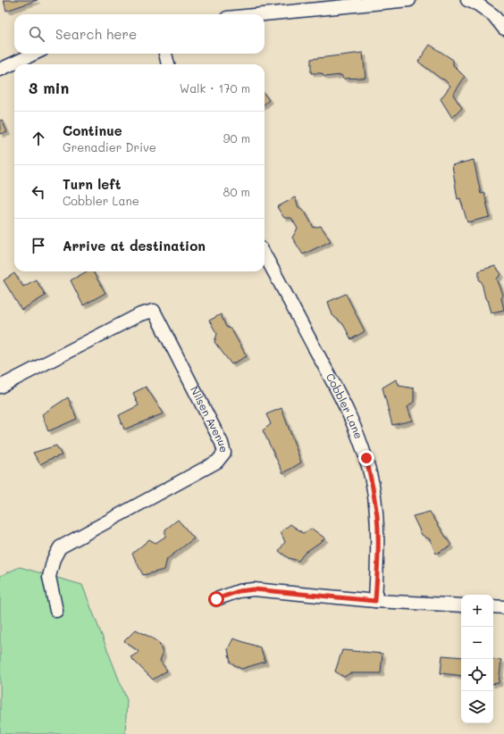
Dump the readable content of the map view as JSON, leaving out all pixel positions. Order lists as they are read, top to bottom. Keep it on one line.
{"streets":{"street":["Cobbler Lane","Nilsen Avenue"]},"page":{"search":"Search here","heading":["3 min","Walk · 170 m"],"list":[["Continue","Grenadier Drive","90 m"],["Turn left","Cobbler Lane","80 m"],"Arrive at destination"],"map_buttons":["+","−"]}}
